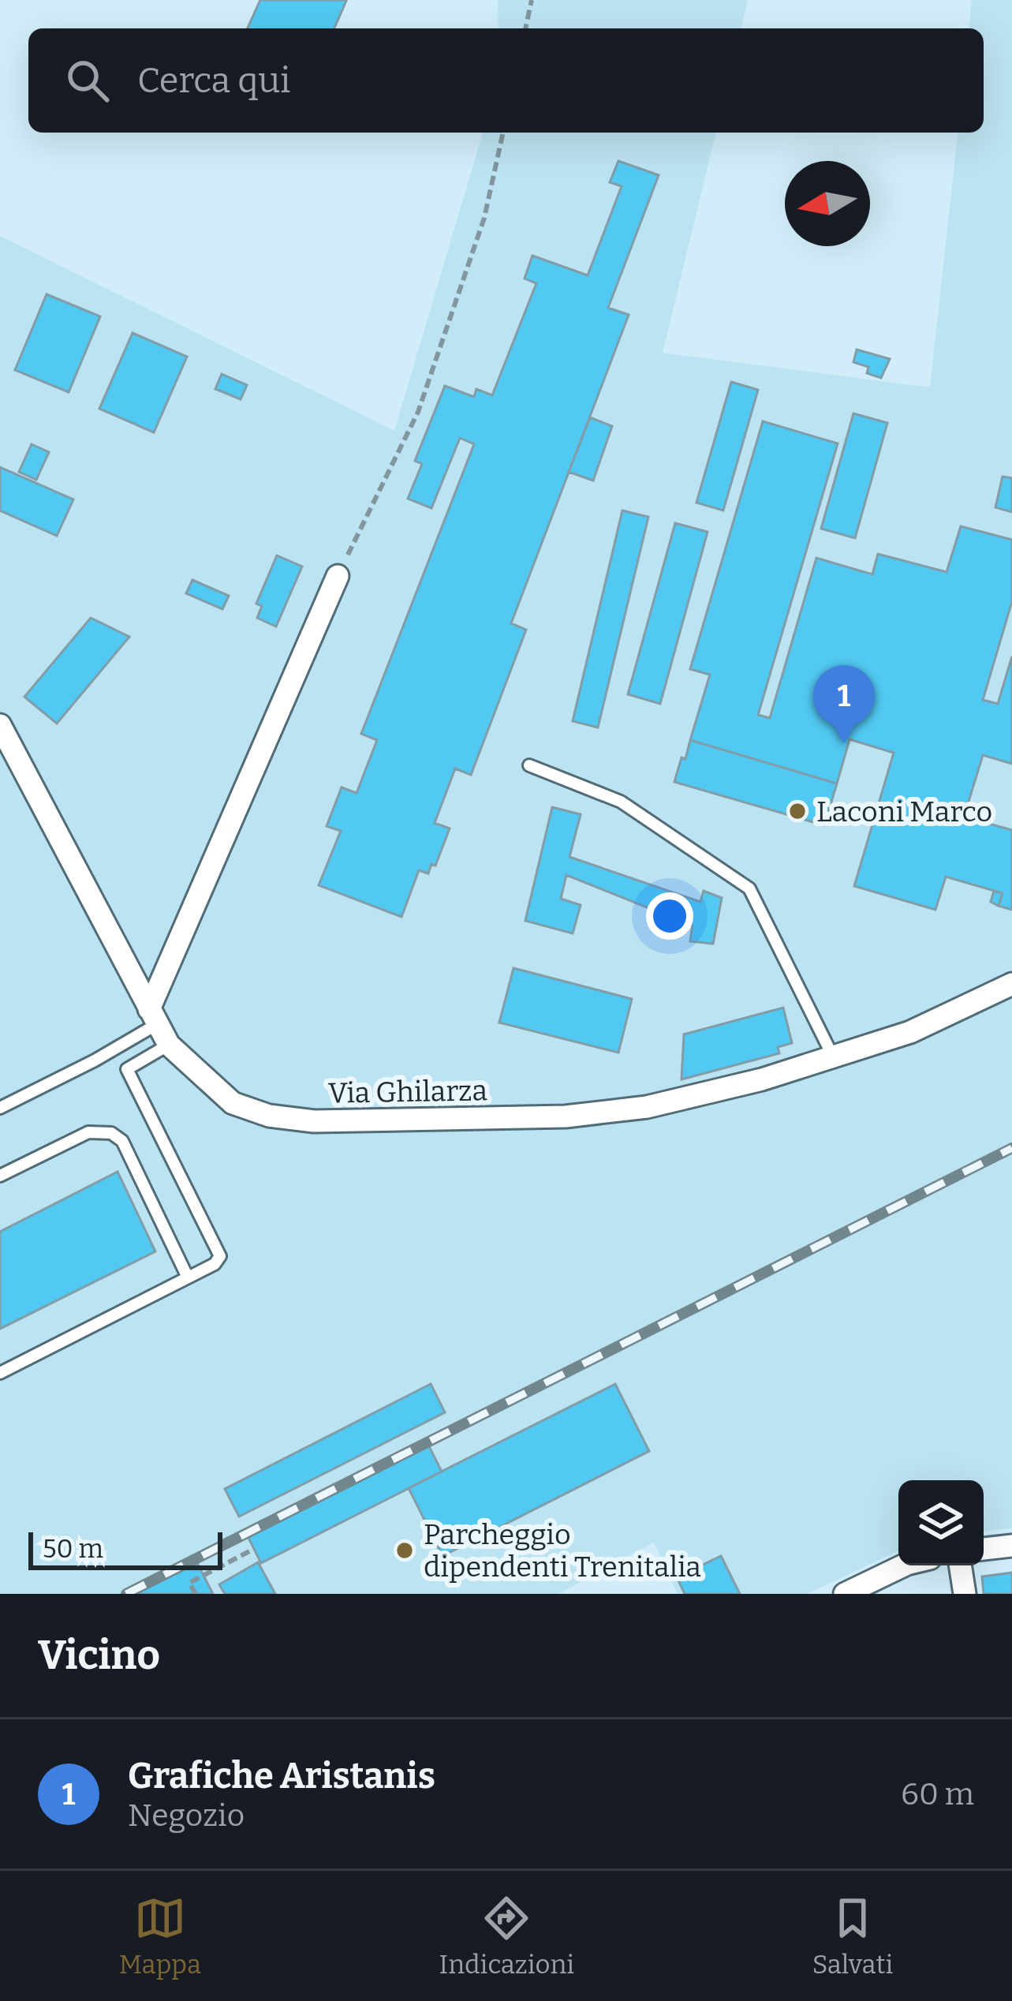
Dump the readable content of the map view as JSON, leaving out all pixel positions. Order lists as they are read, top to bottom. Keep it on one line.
{"streets":{"street":["Via Ghilarza"]},"places":["Laconi Marco","Parcheggio dipendenti Trenitalia"],"scale_bar":"50 m","north":"left","page":{"search":"Cerca qui","pins":"1","scale":"50 m","heading":"Vicino","list":[{"mark":"1","name":"Grafiche Aristanis","note":"Negozio","value":"60 m"}],"nav":["Mappa","Indicazioni","Salvati"]}}
